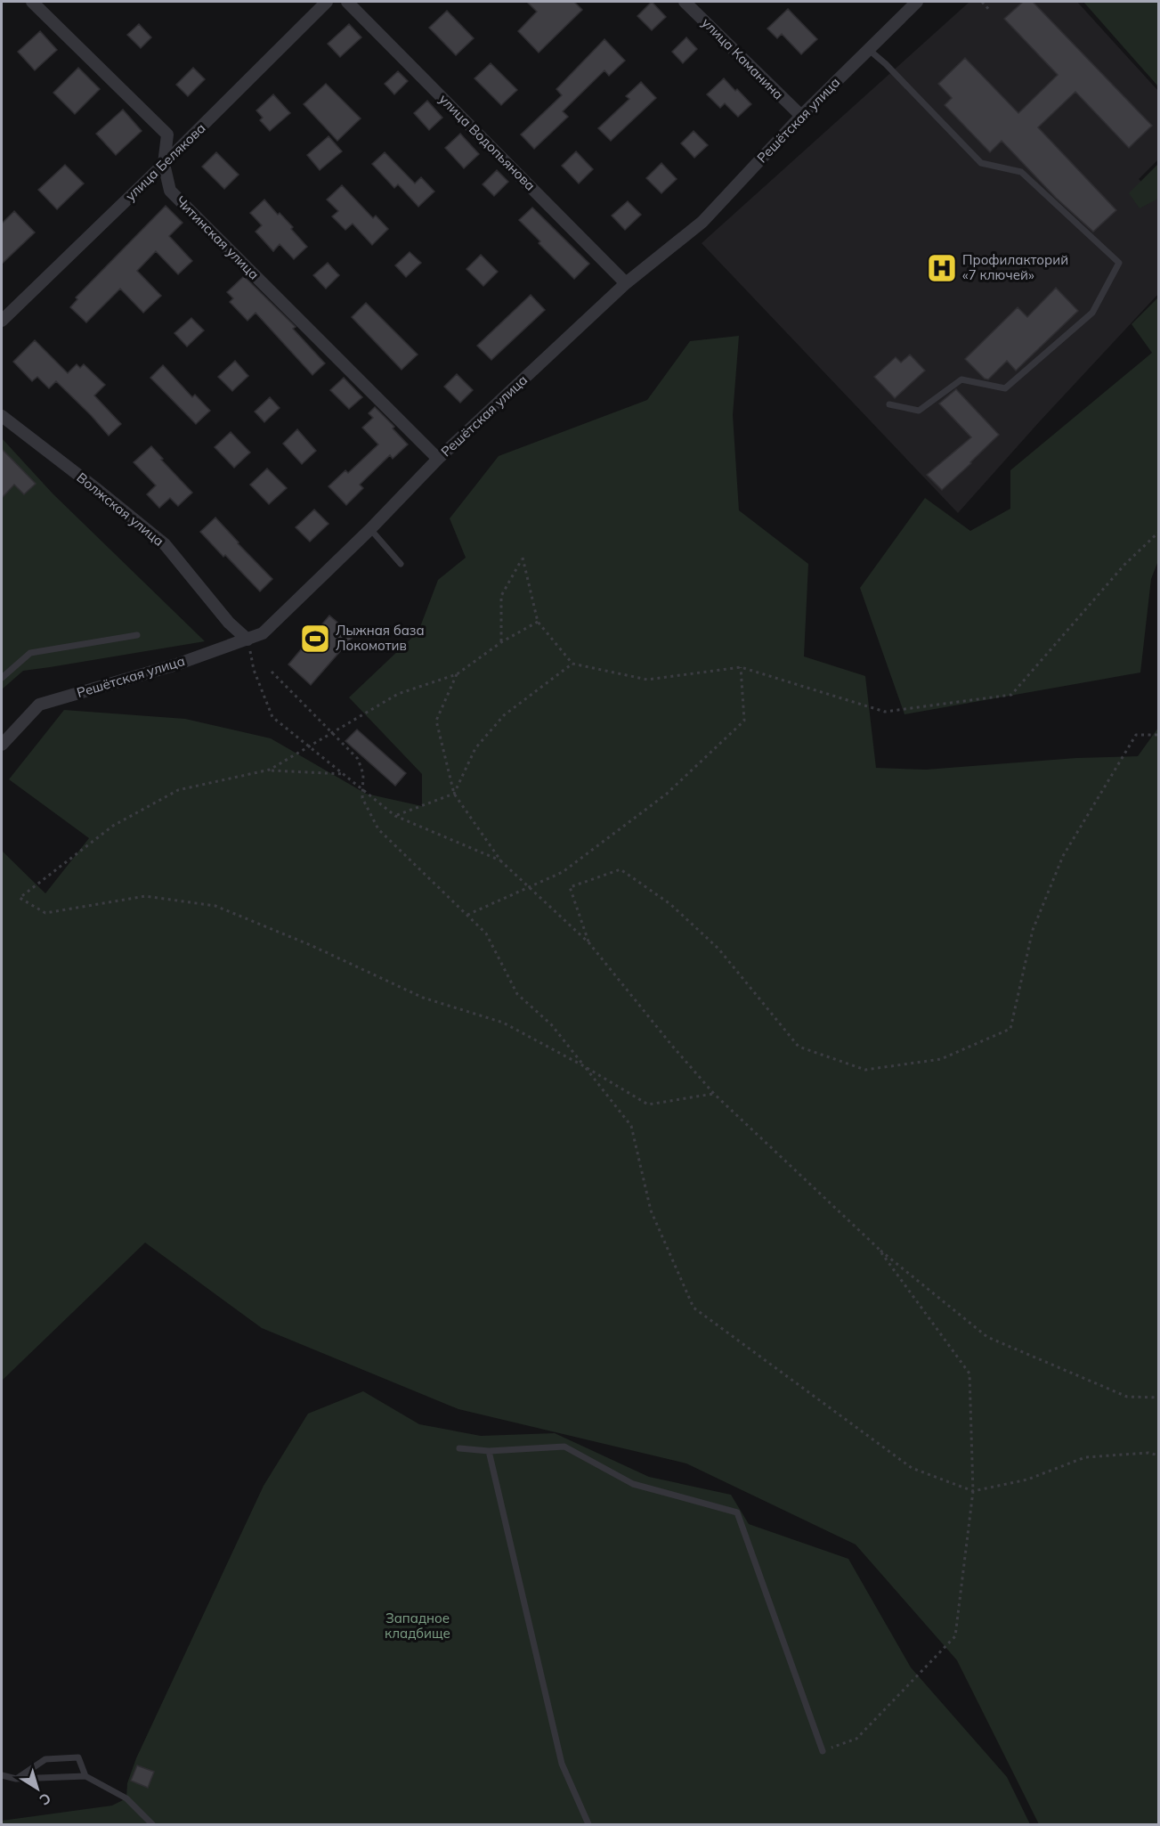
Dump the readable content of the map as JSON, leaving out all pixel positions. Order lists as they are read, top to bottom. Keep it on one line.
{"streets":{"street":["улица Каманина","Решётская улица","улица Водопьянова","улица Белякова","Читинская улица","Волжская улица"]},"crossings":[["улица Каманина","Решётская улица"],["Решётская улица","улица Водопьянова"],["Решётская улица","Читинская улица"],["Решётская улица","Волжская улица"],["улица Белякова","Читинская улица"]],"parks":["Западное кладбище"],"places":{"hospital":["Профилакторий «7 ключей»"],"sports":["Лыжная база Локомотив"]},"north":"bottom right"}
